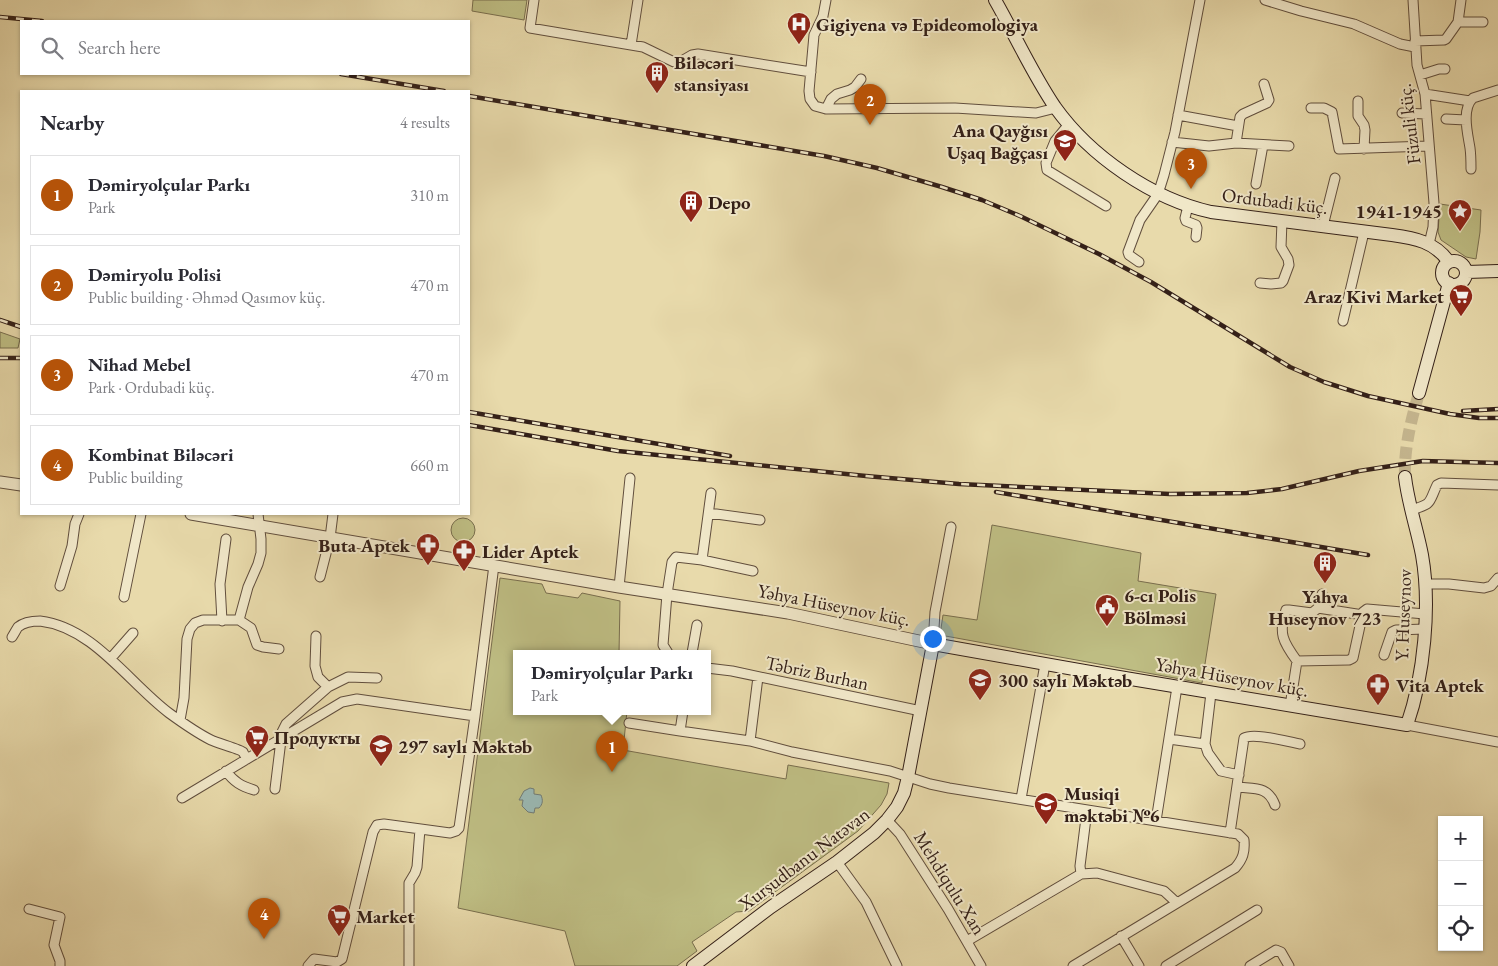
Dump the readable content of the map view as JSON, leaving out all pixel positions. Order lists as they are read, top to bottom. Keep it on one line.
{"streets":{"main road":["Ordubadi küç.","Yəhya Hüseynov küç.","Y. Huseynov","Xurşudbanu Natəvan"],"street":["Füzuli küç.","Təbriz Burhan","Mehdiqulu Xan"]},"crossings":[["Füzuli küç.","Ordubadi küç."],["Yəhya Hüseynov küç.","Y. Huseynov"],["Yəhya Hüseynov küç.","Xurşudbanu Natəvan"],["Təbriz Burhan","Xurşudbanu Natəvan"],["Xurşudbanu Natəvan","Mehdiqulu Xan"]],"places":{"hospital":["Gigiyena və Epideomologiya"],"building":["Biləcəri stansiyası","Depo","Yahya Huseynov 723"],"school or university":["Ana Qayğısı Uşaq Bağçası","300 saylı Məktəb","297 saylı Məktəb","Musiqi məktəbi №6"],"place":["1941-1945"],"supermarket":["Araz Kivi Market","Продукты","Market"],"pharmacy":["Buta Aptek","Lider Aptek","Vita Aptek"],"public building":["6-cı Polis Bölməsi"]},"page":{"search":"Search here","pins":["2","3","1","4"],"heading":["Nearby","4 results"],"list":[{"mark":"1","name":"Dəmiryolçular Parkı","note":"Park","value":"310 m"},{"mark":"2","name":"Dəmiryolu Polisi","note":"Public building · Əhməd Qasımov küç.","value":"470 m"},{"mark":"3","name":"Nihad Mebel","note":"Park · Ordubadi küç.","value":"470 m"},{"mark":"4","name":"Kombinat Biləcəri","note":"Public building","value":"660 m"}],"popup":["Dəmiryolçular Parkı","Park"],"map_buttons":["+","−"]}}
